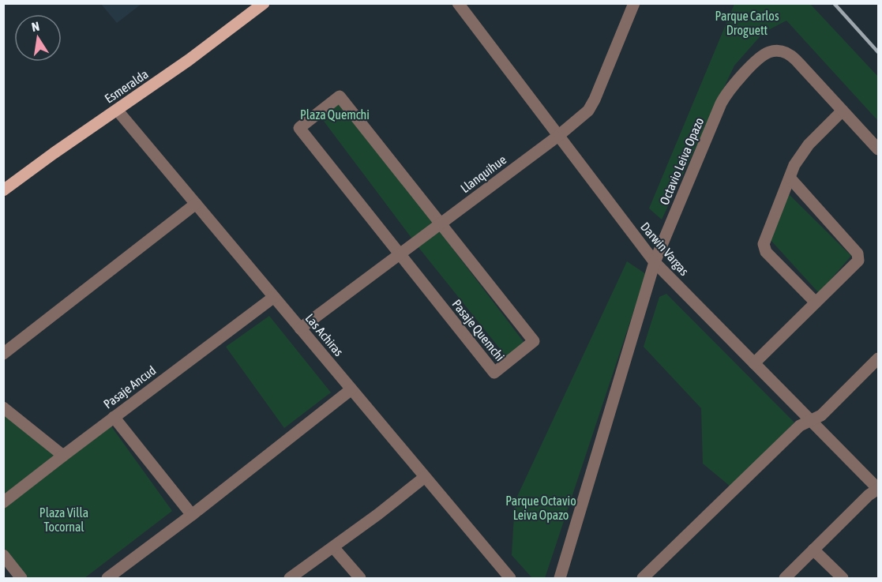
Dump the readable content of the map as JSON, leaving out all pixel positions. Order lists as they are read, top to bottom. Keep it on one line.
{"streets":{"main road":["Esmeralda"],"street":["Octavio Leiva Opazo","Llanquihue","Darwin Vargas","Pasaje Quemchi","Las Achiras","Pasaje Ancud"]},"crossings":[["Esmeralda","Las Achiras"],["Octavio Leiva Opazo","Darwin Vargas"],["Llanquihue","Darwin Vargas"],["Llanquihue","Pasaje Quemchi"],["Llanquihue","Las Achiras"],["Las Achiras","Pasaje Ancud"]],"parks":["Parque Carlos Droguett","Plaza Quemchi","Parque Octavio Leiva Opazo","Plaza Villa Tocornal"],"north":"top"}
